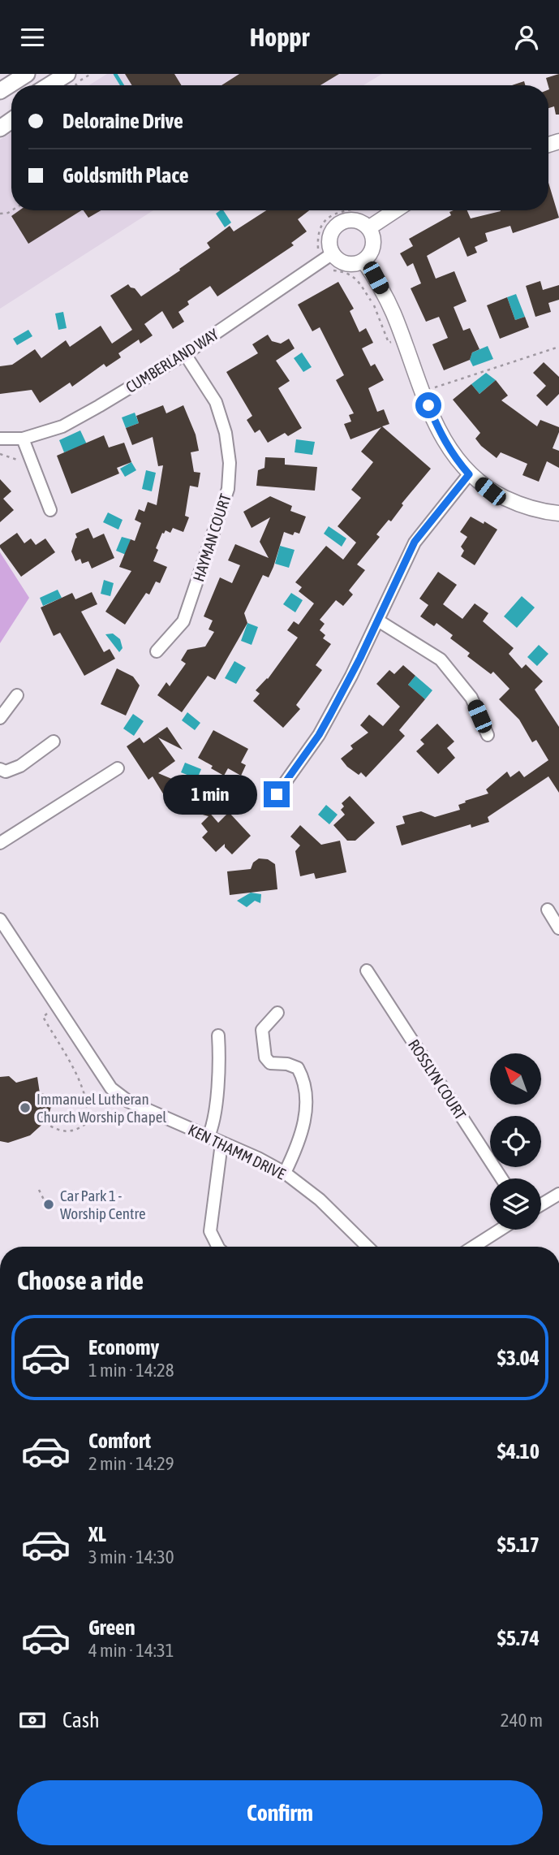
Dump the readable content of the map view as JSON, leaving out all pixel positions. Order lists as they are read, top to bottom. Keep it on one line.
{"streets":{"street":["CUMBERLAND WAY","HAYMAN COURT","ROSSLYN COURT","KEN THAMM DRIVE"]},"crossings":[["CUMBERLAND WAY","HAYMAN COURT"]],"places":["Immanuel Lutheran Church Worship Chapel","Car Park 1 - Worship Centre"],"north":"top left","page":{"header":"Hoppr","banner":["Deloraine Drive","Goldsmith Place"],"bubble":"1 min","heading":"Choose a ride","list":[{"name":"Economy","note":"1 min · 14:28","value":"$3.04"},{"name":"Comfort","note":"2 min · 14:29","value":"$4.10"},{"name":"XL","note":"3 min · 14:30","value":"$5.17"},{"name":"Green","note":"4 min · 14:31","value":"$5.74"}],"pay":["Cash","240 m"],"buttons":"Confirm"}}
